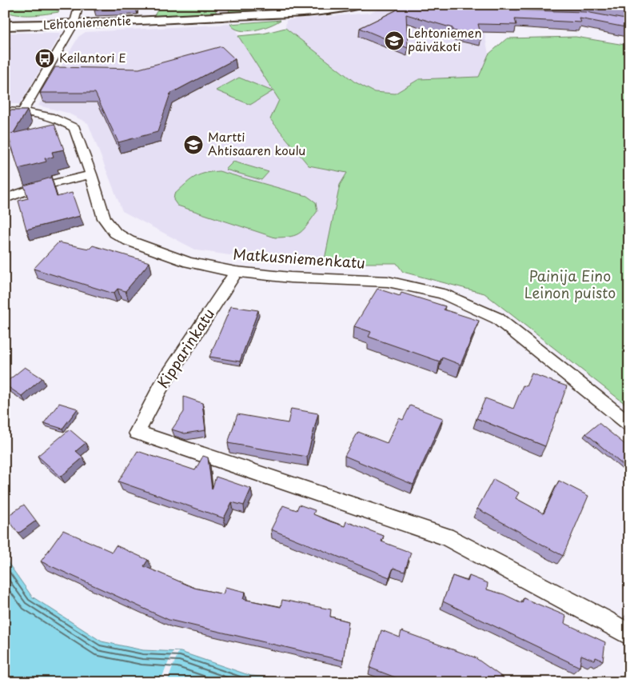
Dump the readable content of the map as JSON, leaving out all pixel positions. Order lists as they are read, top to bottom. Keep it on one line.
{"streets":{"street":["Lehtoniementie","Matkusniemenkatu","Kipparinkatu"]},"crossings":[["Matkusniemenkatu","Kipparinkatu"]],"parks":["Painija Eino Leinon puisto"],"places":{"school or university":["Lehtoniemen päiväkoti","Martti Ahtisaaren koulu"],"bus stop":["Keilantori E"]}}
